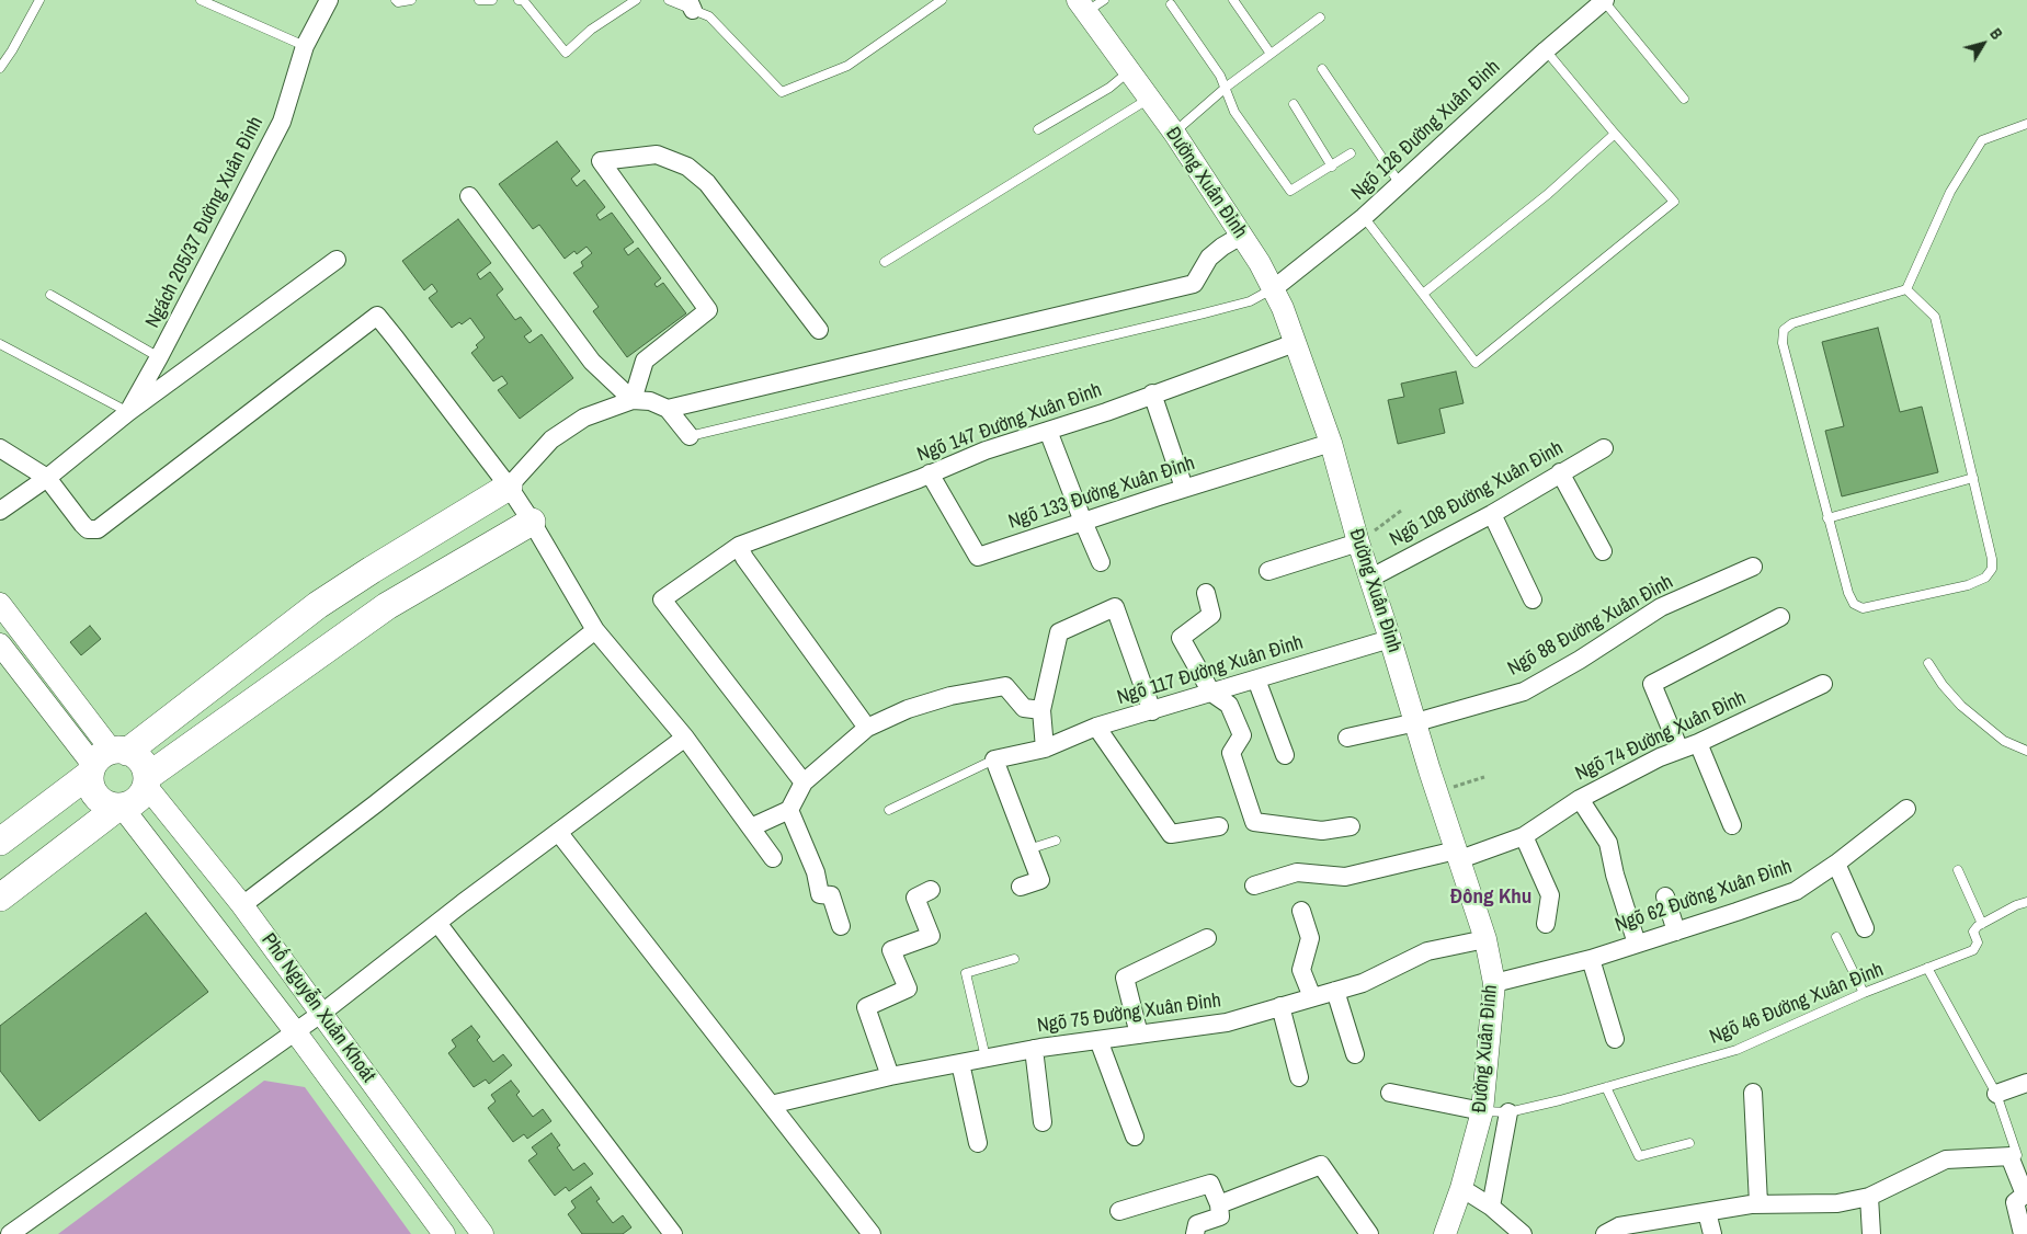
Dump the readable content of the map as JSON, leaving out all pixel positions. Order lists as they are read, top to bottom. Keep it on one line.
{"streets":{"street":["Ngõ 126 Đường Xuân Đỉnh","Đường Xuân Đỉnh","Ngách 205/37 Đường Xuân Đỉnh","Ngõ 147 Đường Xuân Đỉnh","Ngõ 133 Đường Xuân Đỉnh","Ngõ 108 Đường Xuân Đỉnh","Ngõ 88 Đường Xuân Đỉnh","Ngõ 117 Đường Xuân Đỉnh","Ngõ 74 Đường Xuân Đỉnh","Ngõ 62 Đường Xuân Đỉnh","Phố Nguyễn Xuân Khoát","Ngõ 75 Đường Xuân Đỉnh"],"lane":["Ngõ 46 Đường Xuân Đỉnh"]},"crossings":[["Ngõ 126 Đường Xuân Đỉnh","Đường Xuân Đỉnh"],["Đường Xuân Đỉnh","Ngõ 147 Đường Xuân Đỉnh"],["Đường Xuân Đỉnh","Ngõ 133 Đường Xuân Đỉnh"],["Đường Xuân Đỉnh","Ngõ 108 Đường Xuân Đỉnh"],["Đường Xuân Đỉnh","Ngõ 88 Đường Xuân Đỉnh"],["Đường Xuân Đỉnh","Ngõ 117 Đường Xuân Đỉnh"],["Đường Xuân Đỉnh","Ngõ 74 Đường Xuân Đỉnh"],["Đường Xuân Đỉnh","Ngõ 62 Đường Xuân Đỉnh"],["Đường Xuân Đỉnh","Ngõ 46 Đường Xuân Đỉnh"],["Đường Xuân Đỉnh","Ngõ 75 Đường Xuân Đỉnh"],["Ngõ 147 Đường Xuân Đỉnh","Ngõ 133 Đường Xuân Đỉnh"]],"districts":["Đông Khu"],"north":"top right"}
